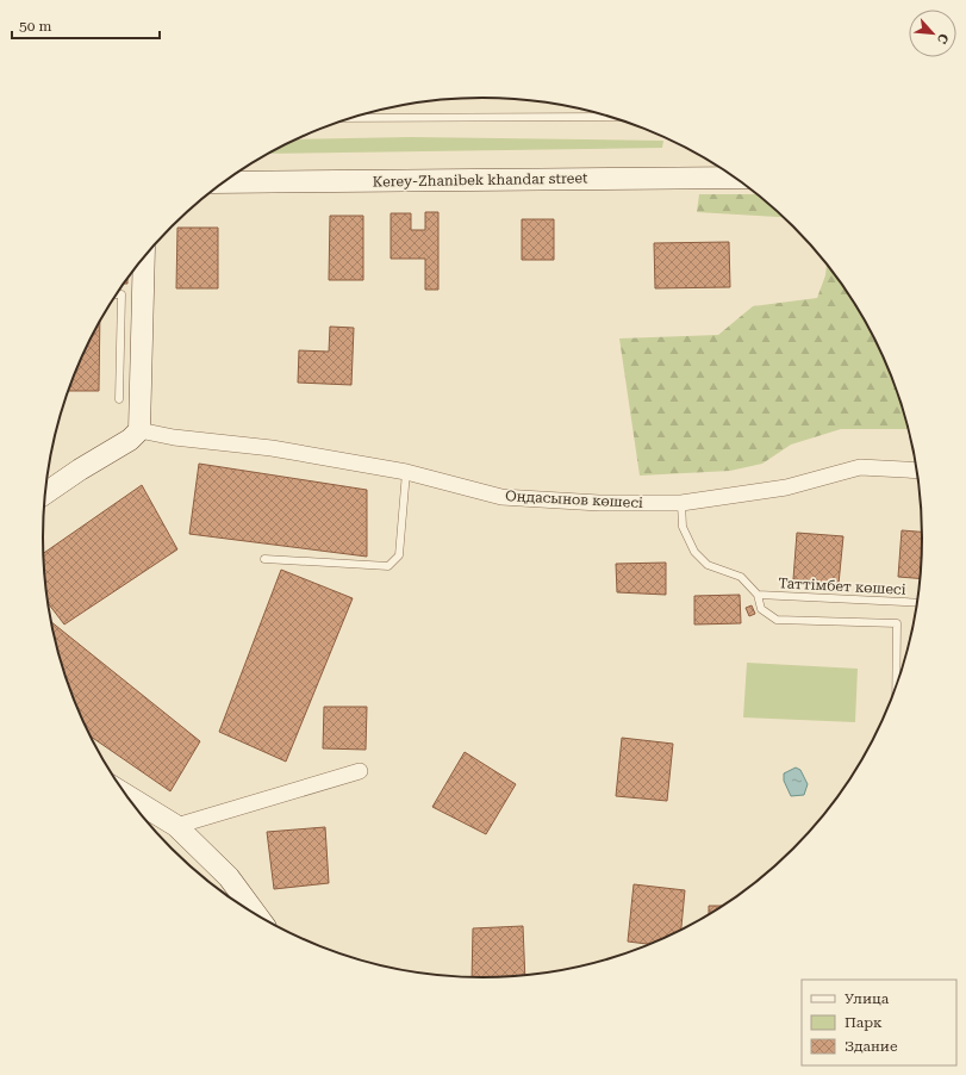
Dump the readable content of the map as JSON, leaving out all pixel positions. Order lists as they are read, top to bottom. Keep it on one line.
{"streets":{"main road":["Kerey-Zhanibek khandar street"],"street":["Оңдасынов көшесі"],"lane":["Таттімбет көшесі"]},"crossings":[["Оңдасынов көшесі","Таттімбет көшесі"]],"legend":["Улица","Парк","Здание"],"scale_bar":"50 m","north":"bottom right"}
